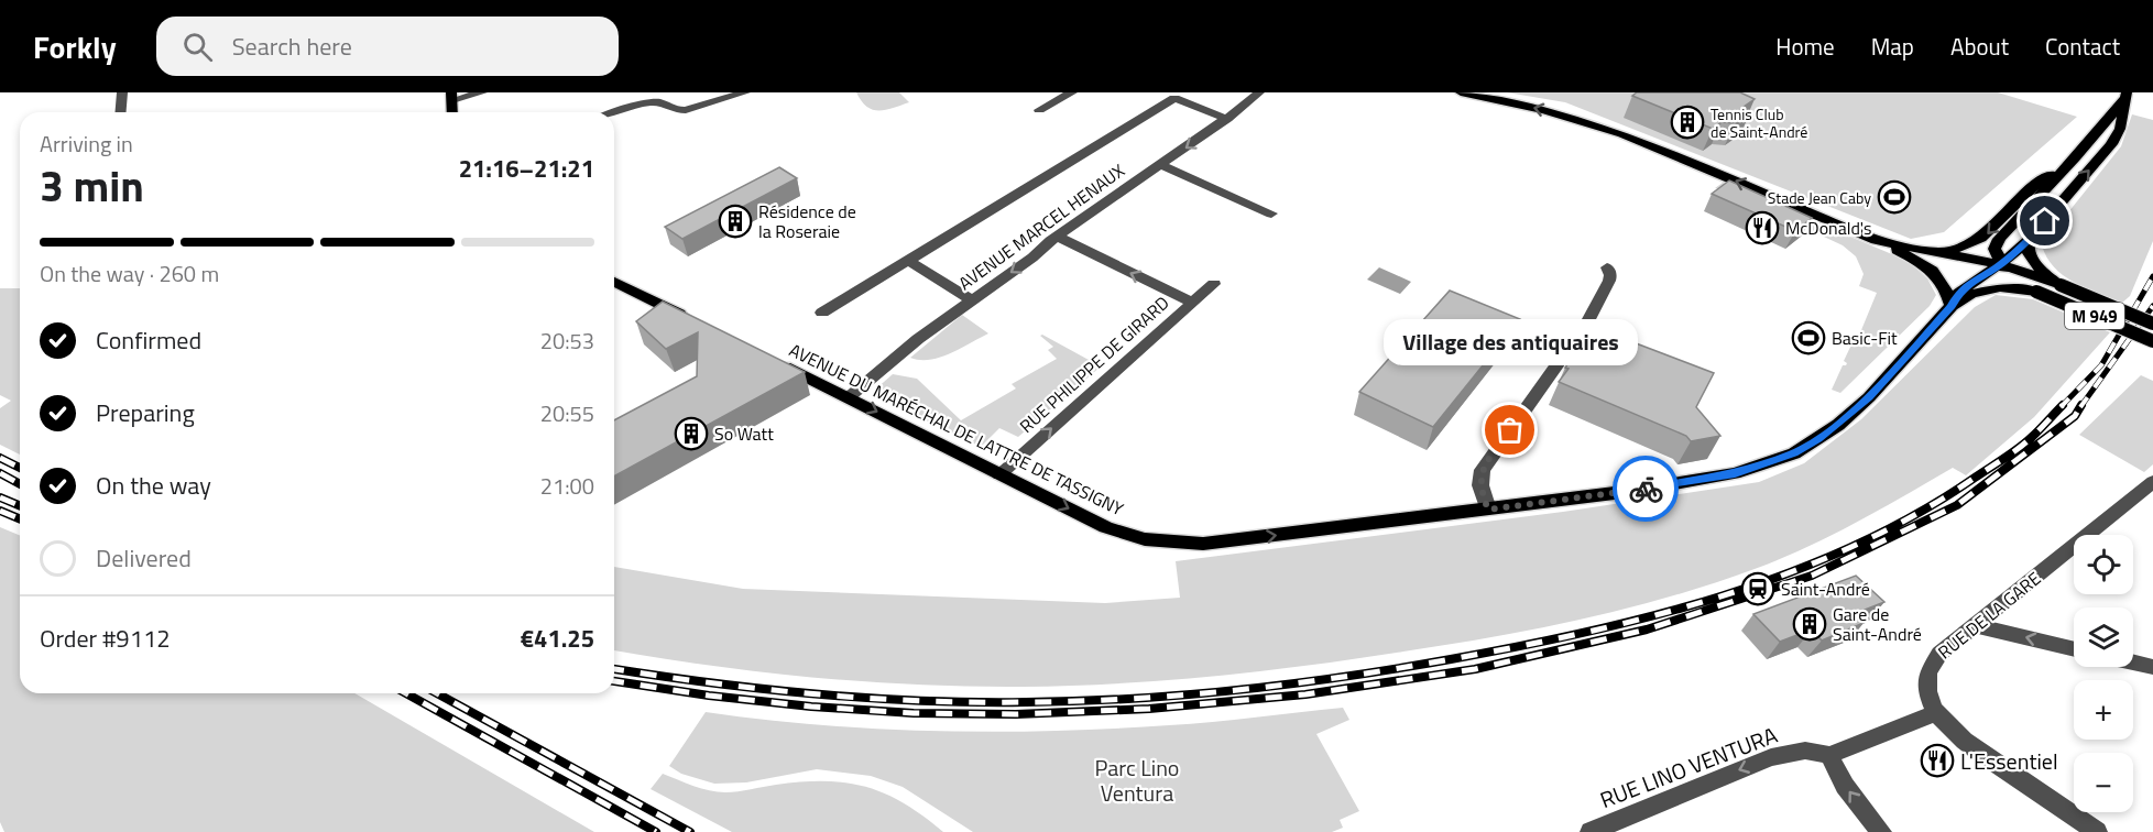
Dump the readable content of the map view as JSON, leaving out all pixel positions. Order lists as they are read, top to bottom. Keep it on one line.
{"streets":{"main road":["M 949","AVENUE DU MARÉCHAL DE LATTRE DE TASSIGNY"],"street":["AVENUE MARCEL HENAUX","RUE PHILIPPE DE GIRARD","RUE DE LA GARE","RUE LINO VENTURA"]},"crossings":[["AVENUE MARCEL HENAUX","AVENUE DU MARÉCHAL DE LATTRE DE TASSIGNY"],["M 949","AVENUE DU MARÉCHAL DE LATTRE DE TASSIGNY"],["RUE PHILIPPE DE GIRARD","AVENUE DU MARÉCHAL DE LATTRE DE TASSIGNY"]],"one_way":["RUE PHILIPPE DE GIRARD","AVENUE DU MARÉCHAL DE LATTRE DE TASSIGNY","RUE LINO VENTURA"],"parks":["Parc Lino Ventura"],"places":{"building":["Tennis Club de Saint-André","Résidence de la Roseraie","So Watt","Gare de Saint-André"],"sports":["Stade Jean Caby","Basic-Fit"],"restaurant":["McDonald's","L'Essentiel"],"other":["Village des antiquaires"],"station":["Saint-André"]},"page":{"header":"Forkly","search":"Search here","nav":["Home","Map","About","Contact"],"heading":["3 min","Arriving in","21:16–21:21"],"panel":["Order #9112","€41.25"],"bar":"On the way · 260 m","list":[["Confirmed","20:53"],["Preparing","20:55"],["On the way","21:00"],"Delivered"],"bubble":"Village des antiquaires","map_buttons":["+","−"]}}
